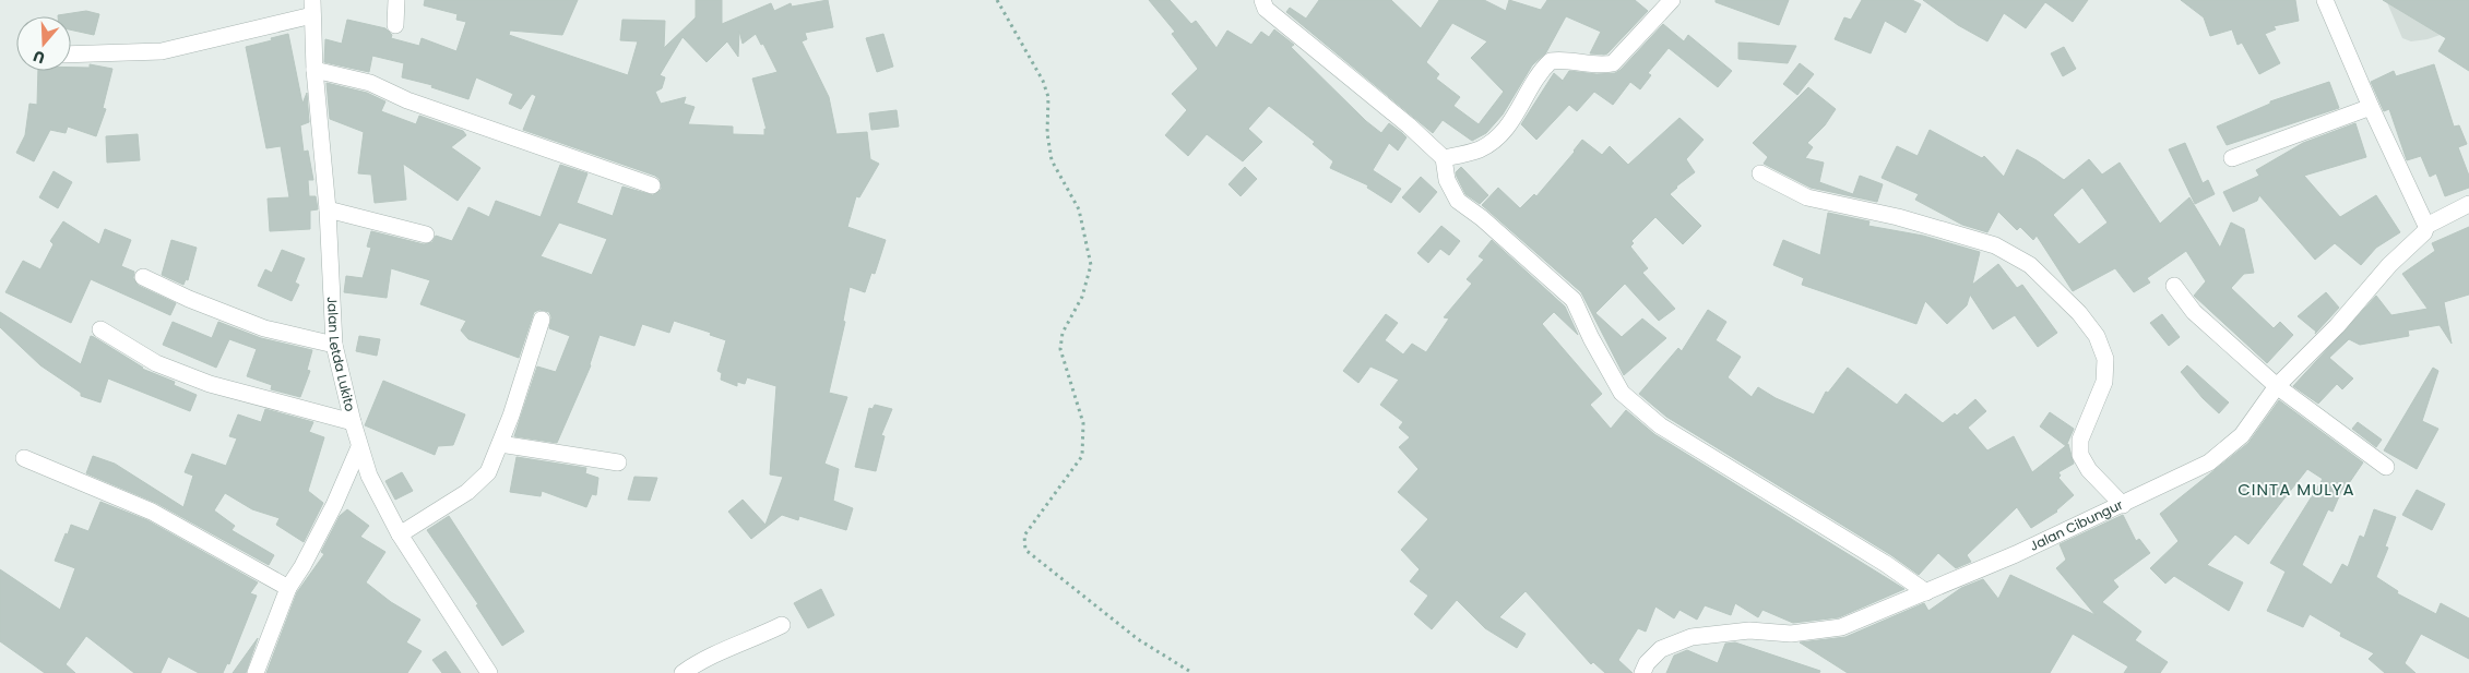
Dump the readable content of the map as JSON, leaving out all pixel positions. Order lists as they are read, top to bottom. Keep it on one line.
{"streets":{"street":["Jalan Letda Lukito","Jalan Cibungur"]},"districts":["CINTA MULYA"],"north":"bottom"}
